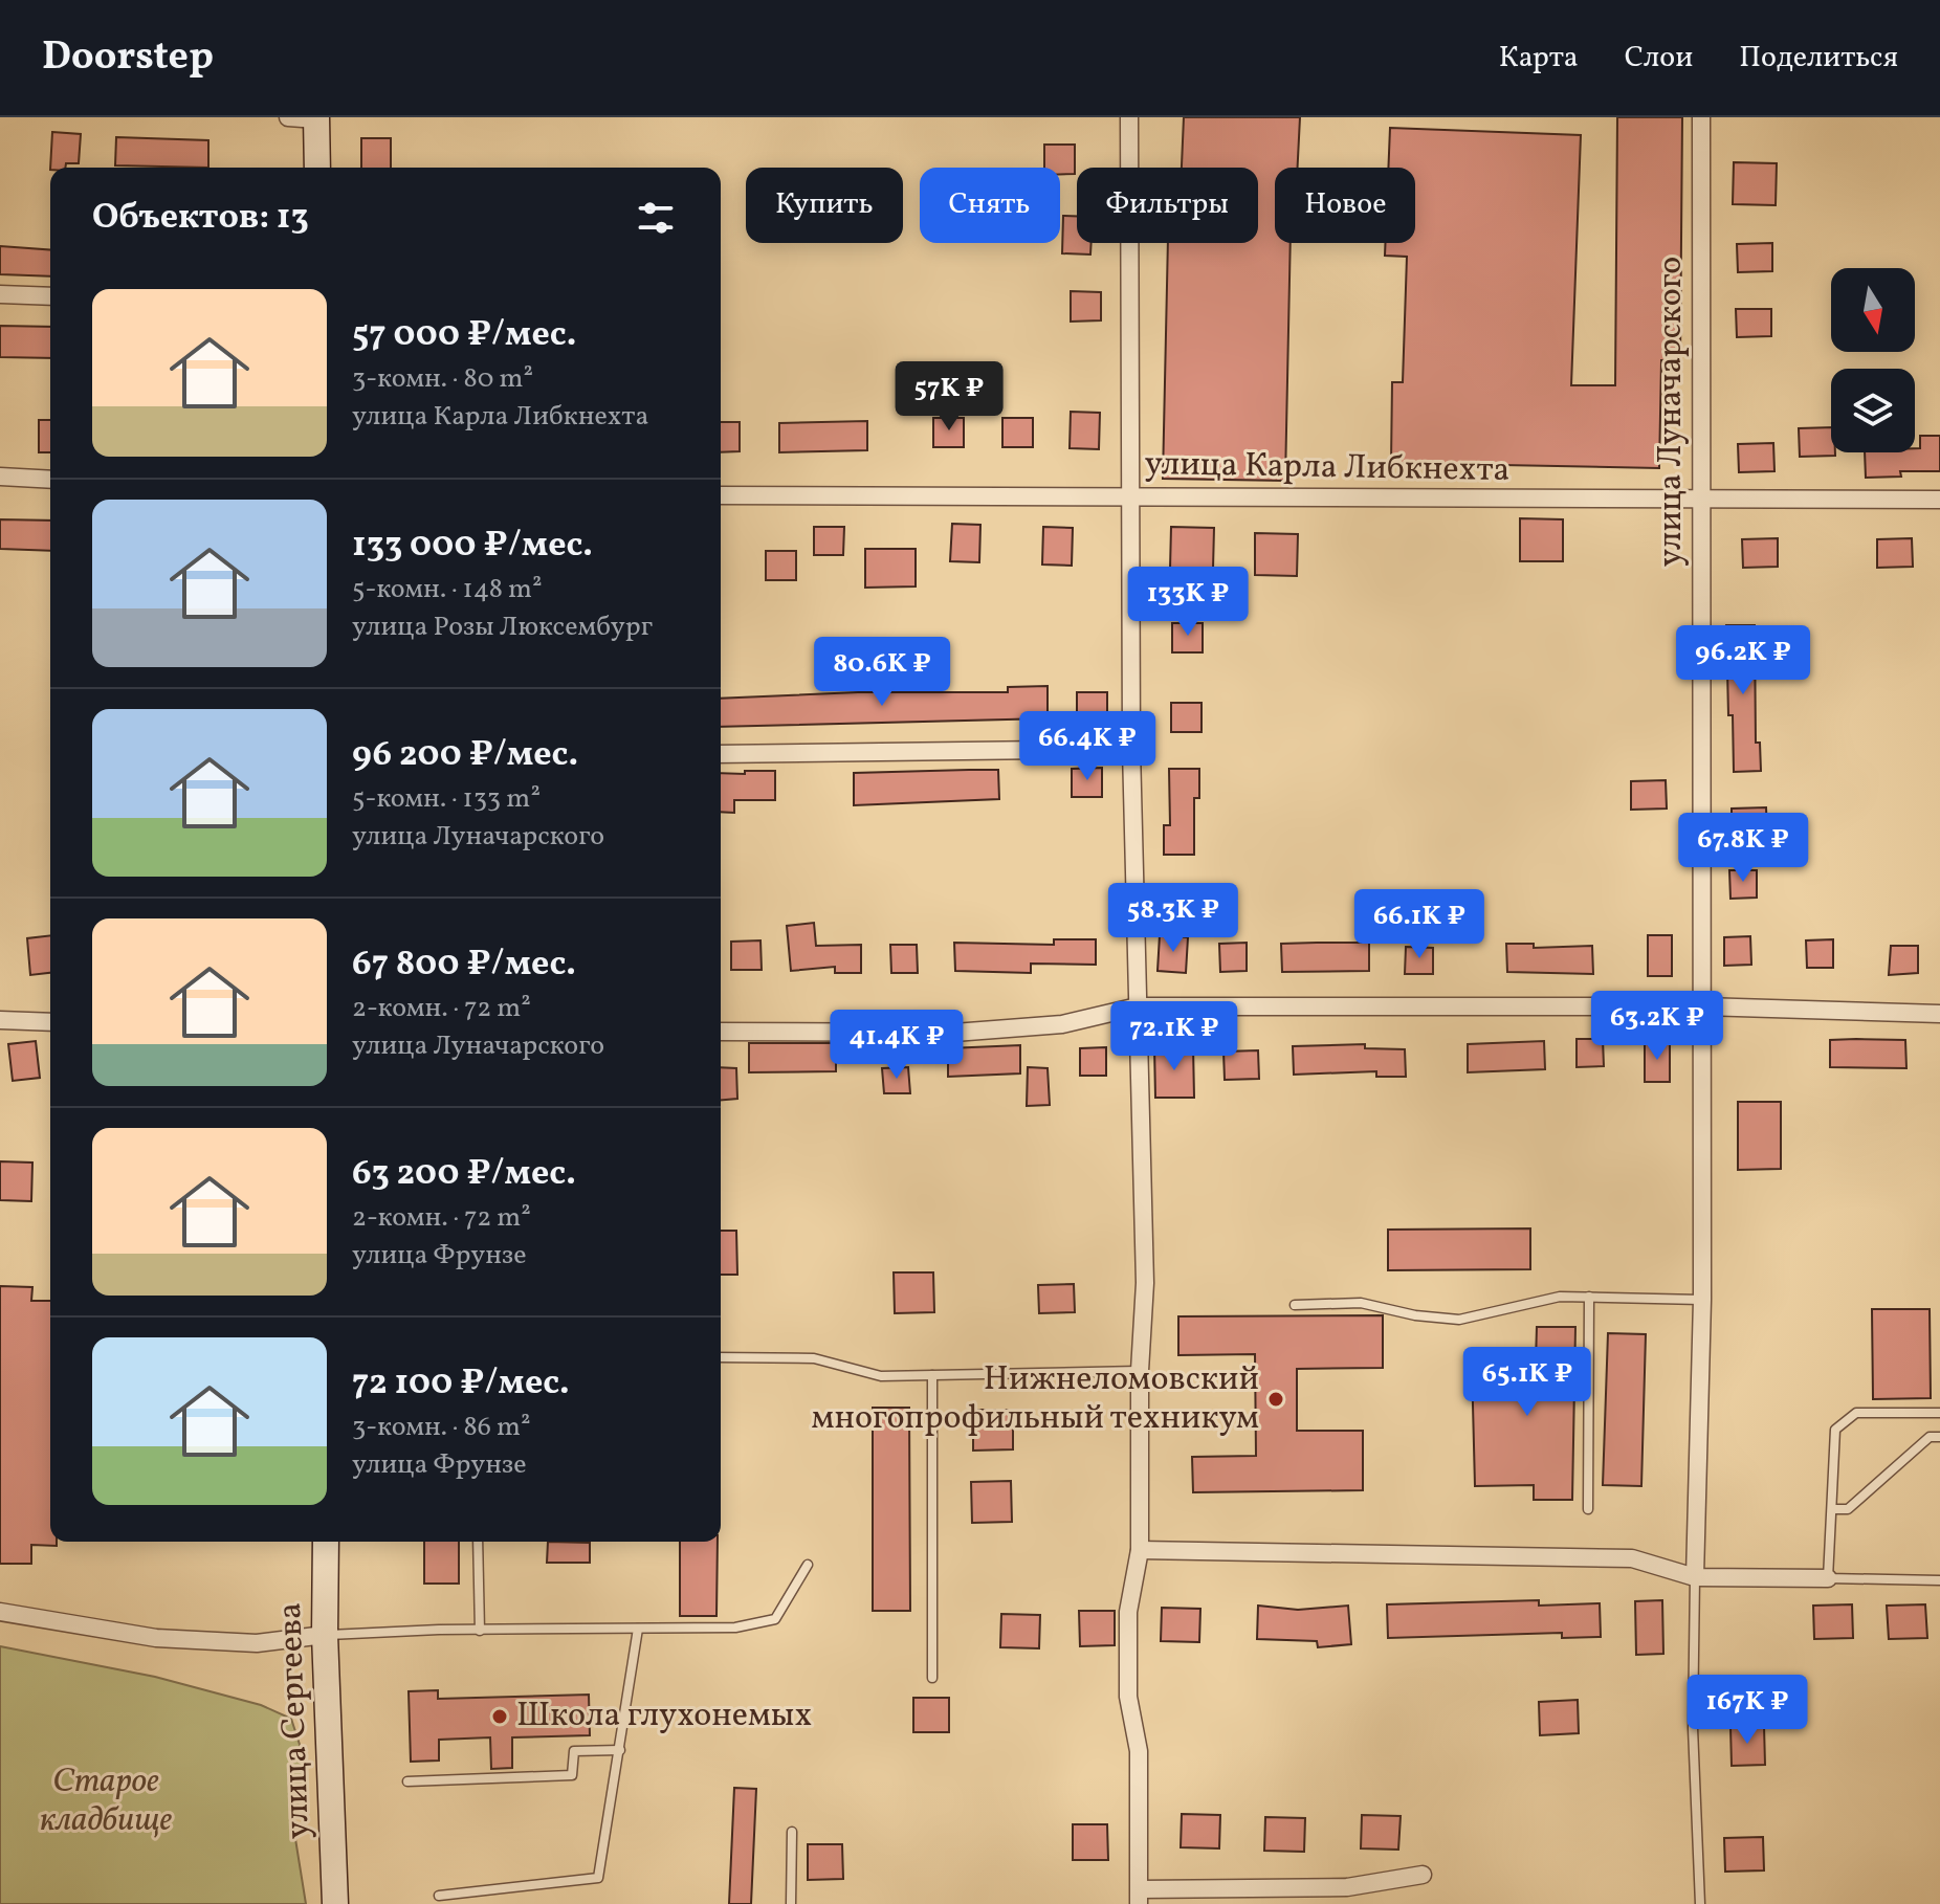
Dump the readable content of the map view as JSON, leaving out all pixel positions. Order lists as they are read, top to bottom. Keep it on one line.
{"streets":{"main road":["улица Сергеева"],"street":["улица Луначарского","улица Карла Либкнехта"]},"crossings":[["улица Луначарского","улица Карла Либкнехта"]],"parks":["Старое кладбище"],"places":["Нижнеломовский многопрофильный техникум","Школа глухонемых"],"north":"bottom","page":{"header":"Doorstep","nav":["Карта","Слои","Поделиться"],"chip":["Купить","Снять","Фильтры","Новое"],"heading":"Объектов: 13","list":[{"name":"57 000 ₽/мес.","note":"3-комн. · 80 m² · улица Карла Либкнехта"},{"name":"133 000 ₽/мес.","note":"5-комн. · 148 m² · улица Розы Люксембург"},{"name":"96 200 ₽/мес.","note":"5-комн. · 133 m² · улица Луначарского"},{"name":"67 800 ₽/мес.","note":"2-комн. · 72 m² · улица Луначарского"},{"name":"63 200 ₽/мес.","note":"2-комн. · 72 m² · улица Фрунзе"},{"name":"72 100 ₽/мес.","note":"3-комн. · 86 m² · улица Фрунзе"}],"price":["57K ₽","133K ₽","96.2K ₽","80.6K ₽","66.4K ₽","67.8K ₽","58.3K ₽","66.1K ₽","63.2K ₽","72.1K ₽","41.4K ₽","65.1K ₽","167K ₽"]}}
